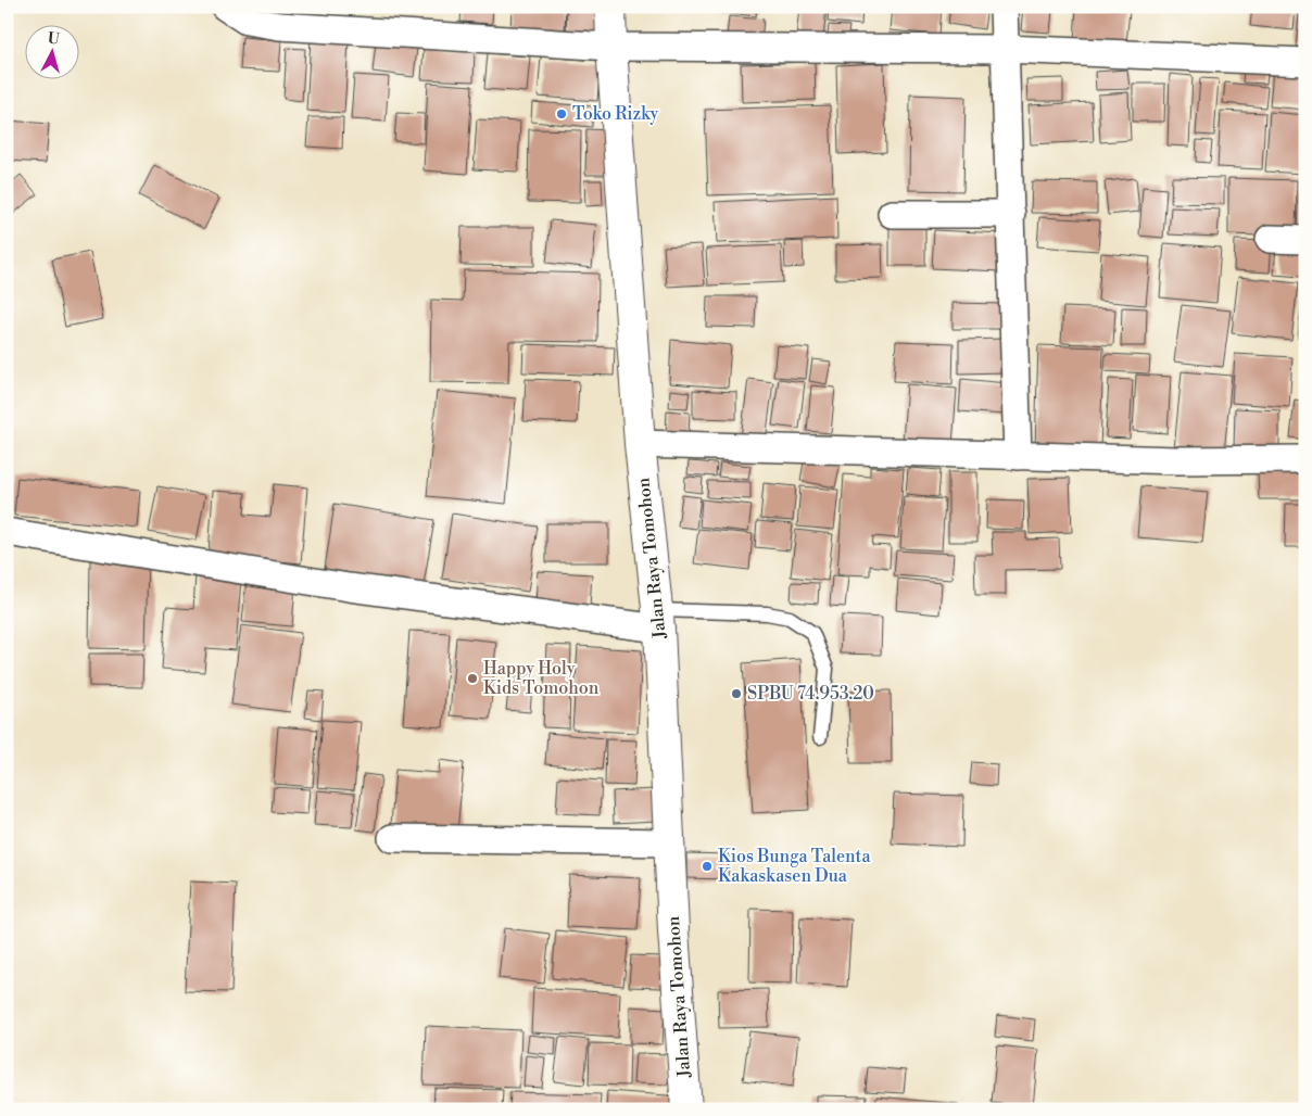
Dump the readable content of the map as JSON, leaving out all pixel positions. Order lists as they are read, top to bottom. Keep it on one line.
{"streets":{"highway":["Jalan Raya Tomohon"]},"places":["Toko Rizky","Happy Holy Kids Tomohon","SPBU 74.953.20","Kios Bunga Talenta Kakaskasen Dua"],"north":"top"}
